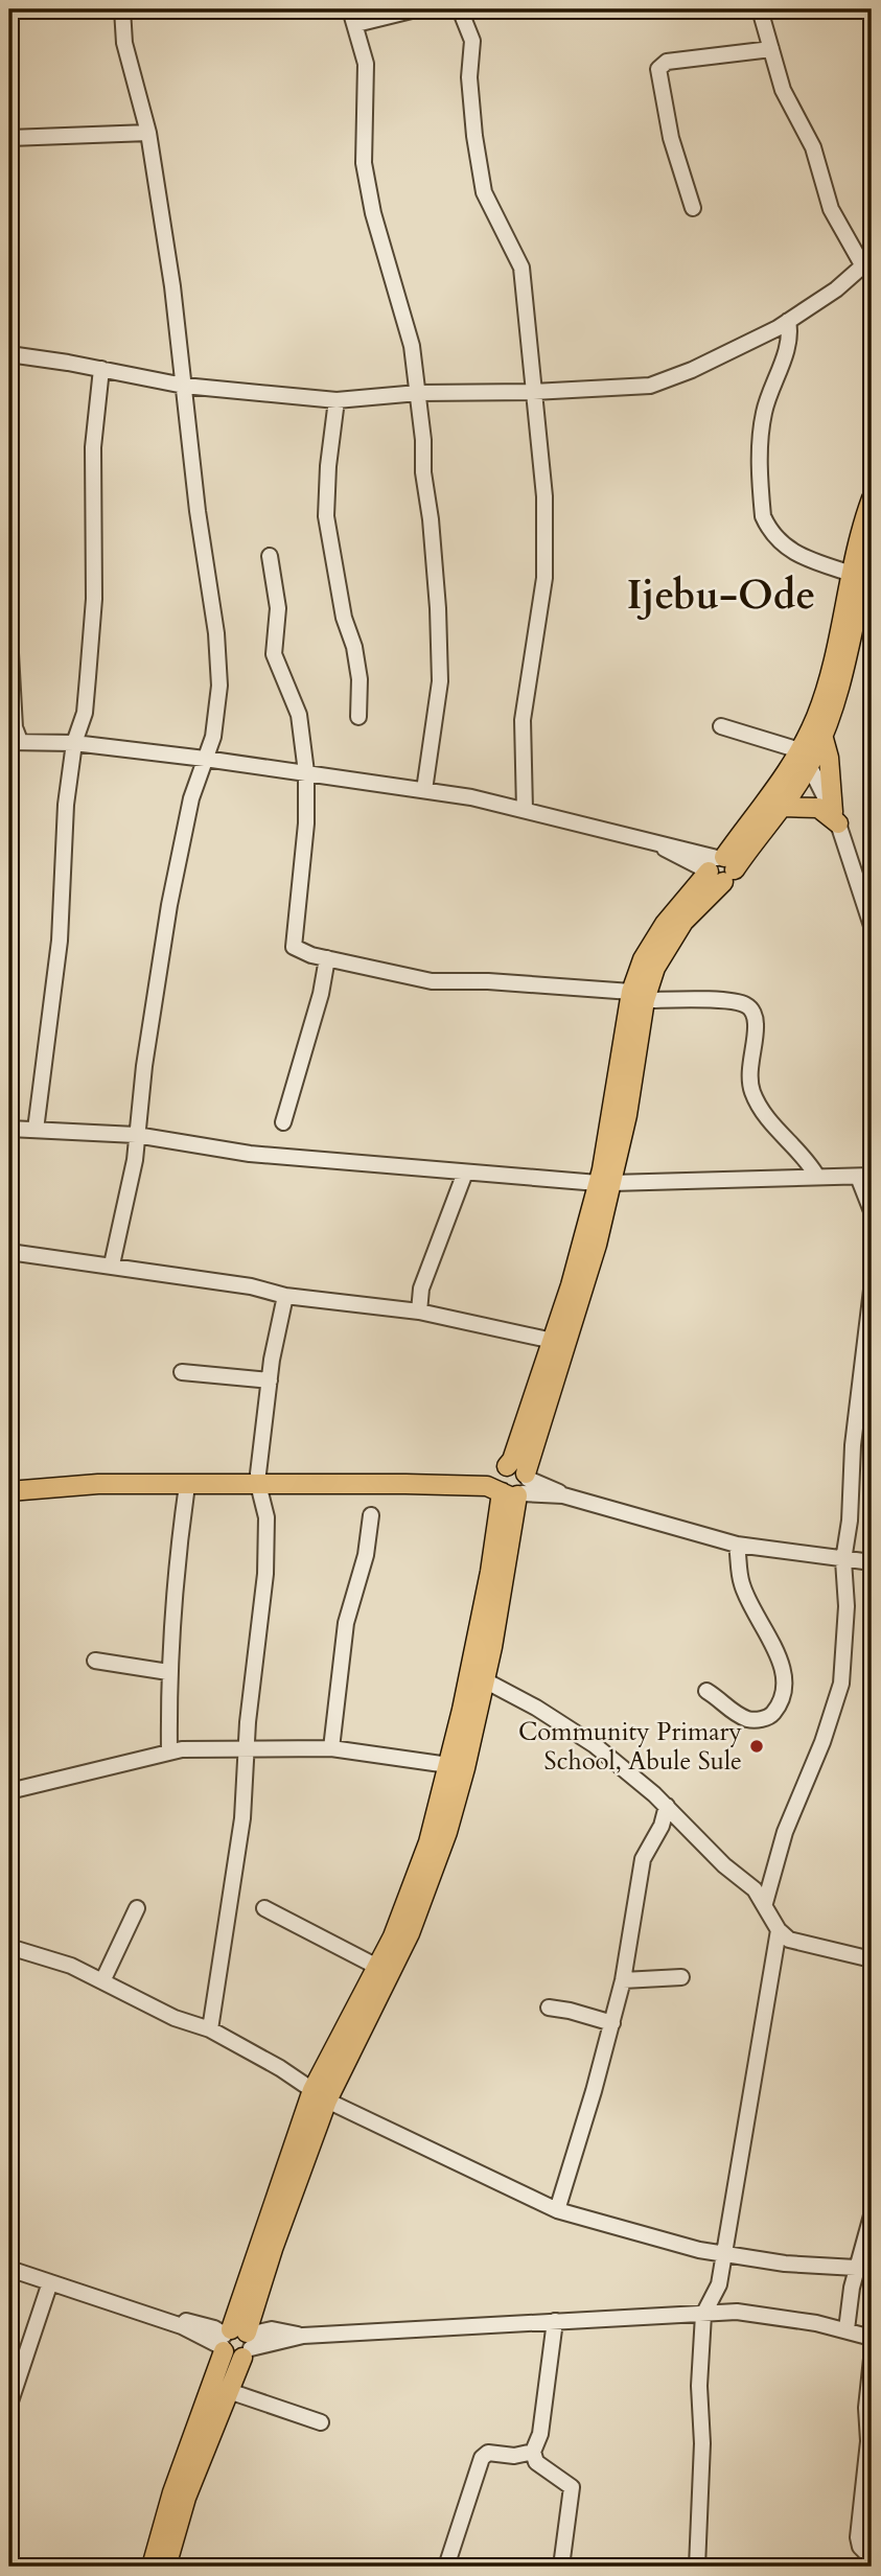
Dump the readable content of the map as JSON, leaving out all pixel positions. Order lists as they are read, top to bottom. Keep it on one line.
{"districts":["Ijebu-Ode"],"places":["Community Primary School, Abule Sule"]}
